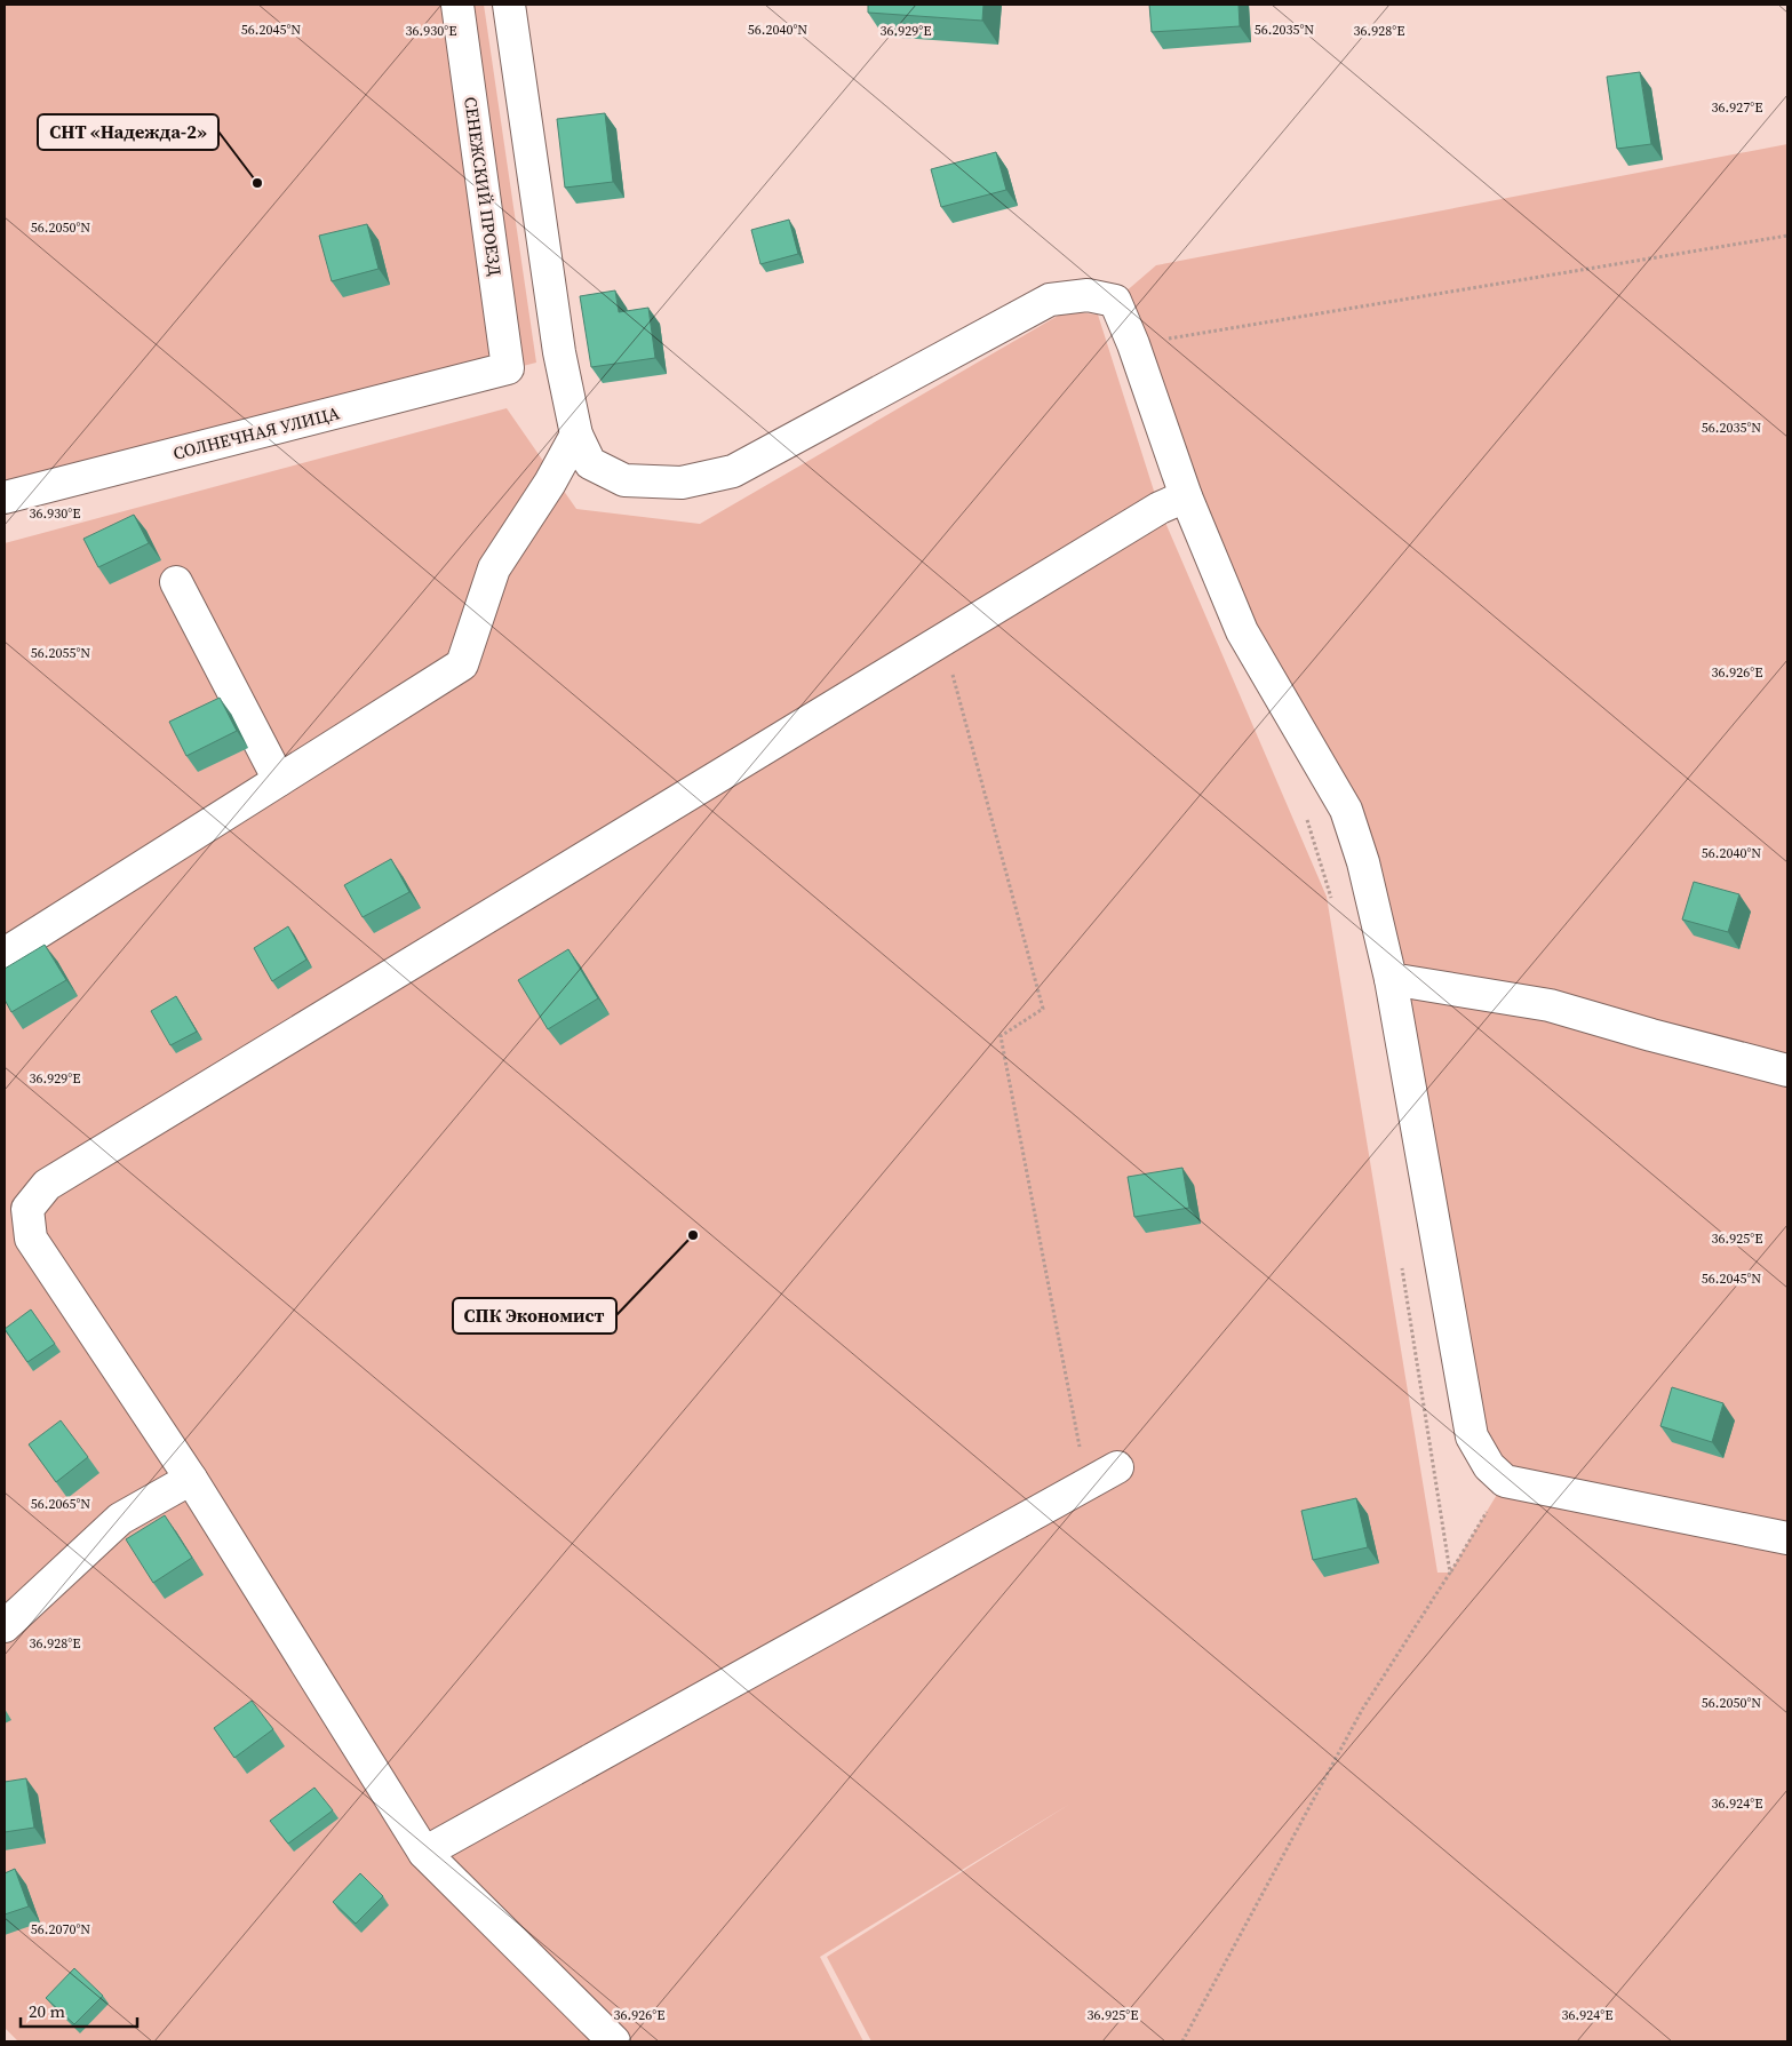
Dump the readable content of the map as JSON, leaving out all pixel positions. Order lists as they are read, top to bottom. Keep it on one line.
{"streets":{"street":["СЕНЕЖСКИЙ ПРОЕЗД","СОЛНЕЧНАЯ УЛИЦА"]},"crossings":[["СЕНЕЖСКИЙ ПРОЕЗД","СОЛНЕЧНАЯ УЛИЦА"]],"places":["СНТ «Надежда-2»","СПК Экономист"],"scale_bar":"20 m","coordinates":["56.2045°N","56.2040°N","56.2035°N","36.930°E","36.929°E","36.928°E","36.927°E","56.2050°N","56.2055°N","36.926°E","36.925°E","56.2065°N","36.924°E","56.2070°N"]}
